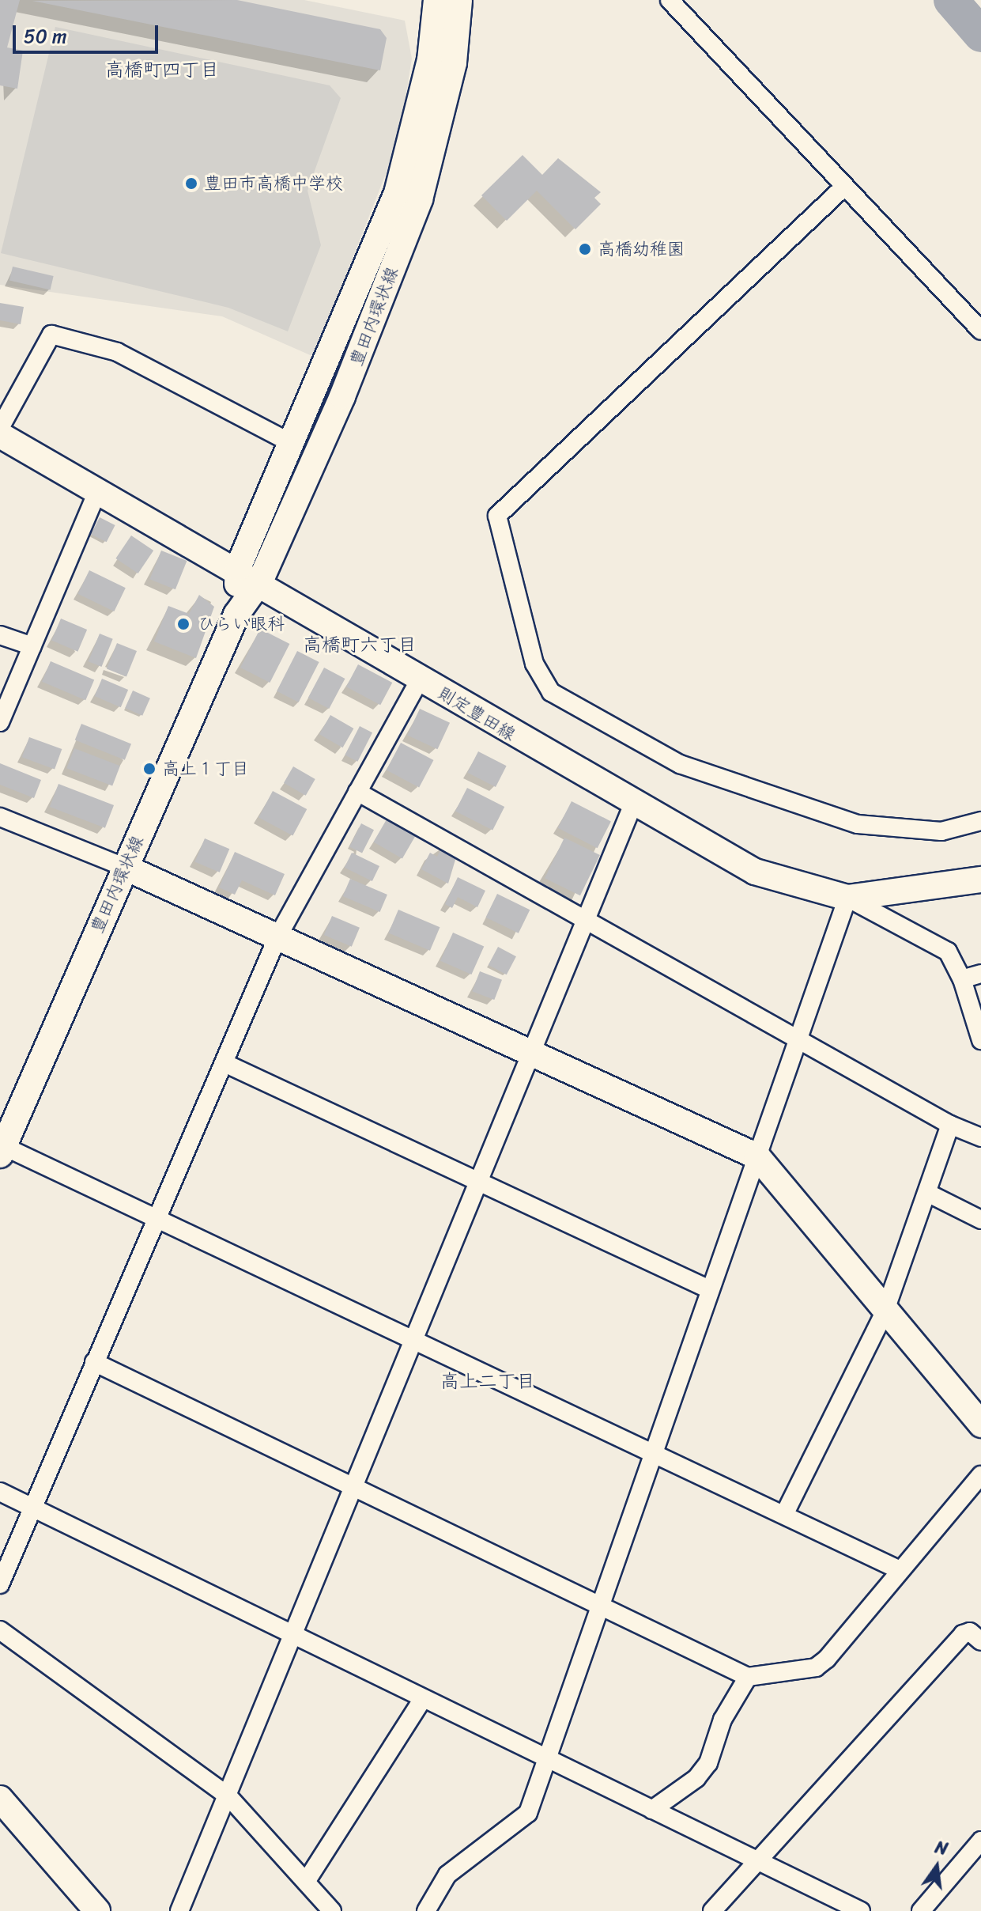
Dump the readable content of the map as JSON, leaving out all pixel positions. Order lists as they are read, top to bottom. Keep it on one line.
{"streets":{"street":["豊田内環状線","則定豊田線"]},"crossings":[["豊田内環状線","則定豊田線"]],"districts":["高橋町四丁目","高橋町六丁目","高上二丁目"],"places":["豊田市高橋中学校","高橋幼稚園","ひらい眼科","高上１丁目"],"scale_bar":"50 m","north":"top"}
